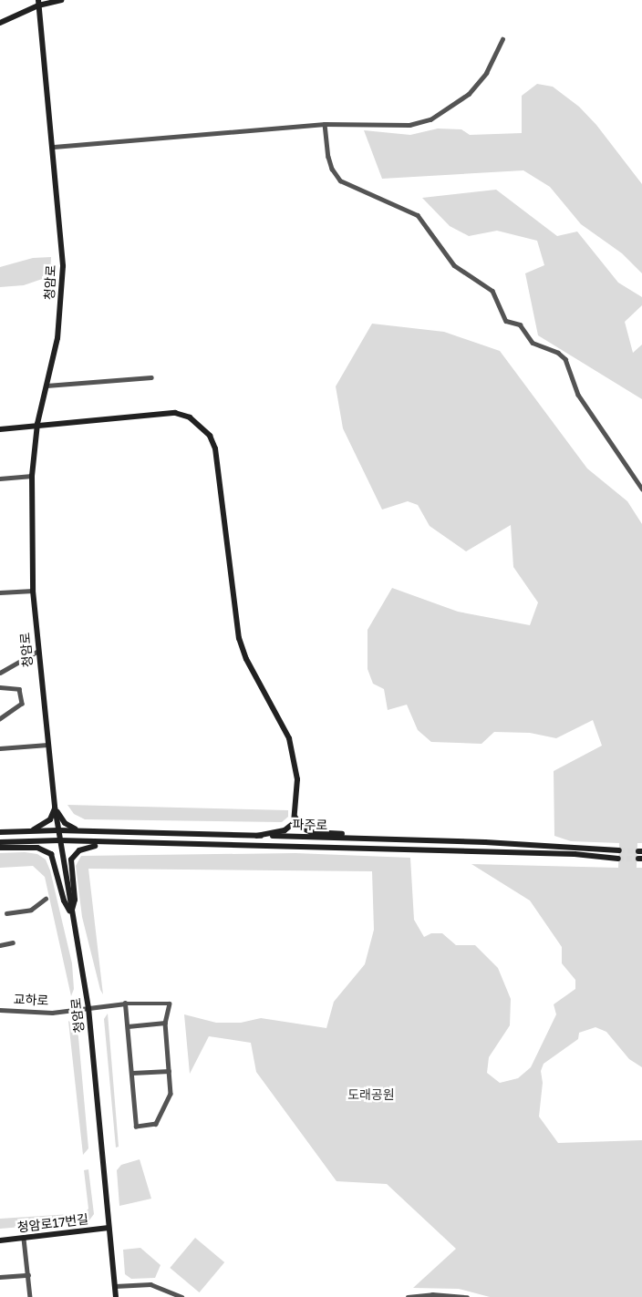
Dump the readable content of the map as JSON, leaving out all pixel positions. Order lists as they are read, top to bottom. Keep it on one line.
{"streets":{"street":["청암로","파주로","교하로","청암로17번길"]},"crossings":[["청암로","파주로"],["청암로","교하로"],["청암로","청암로17번길"]],"parks":["도래공원"]}
